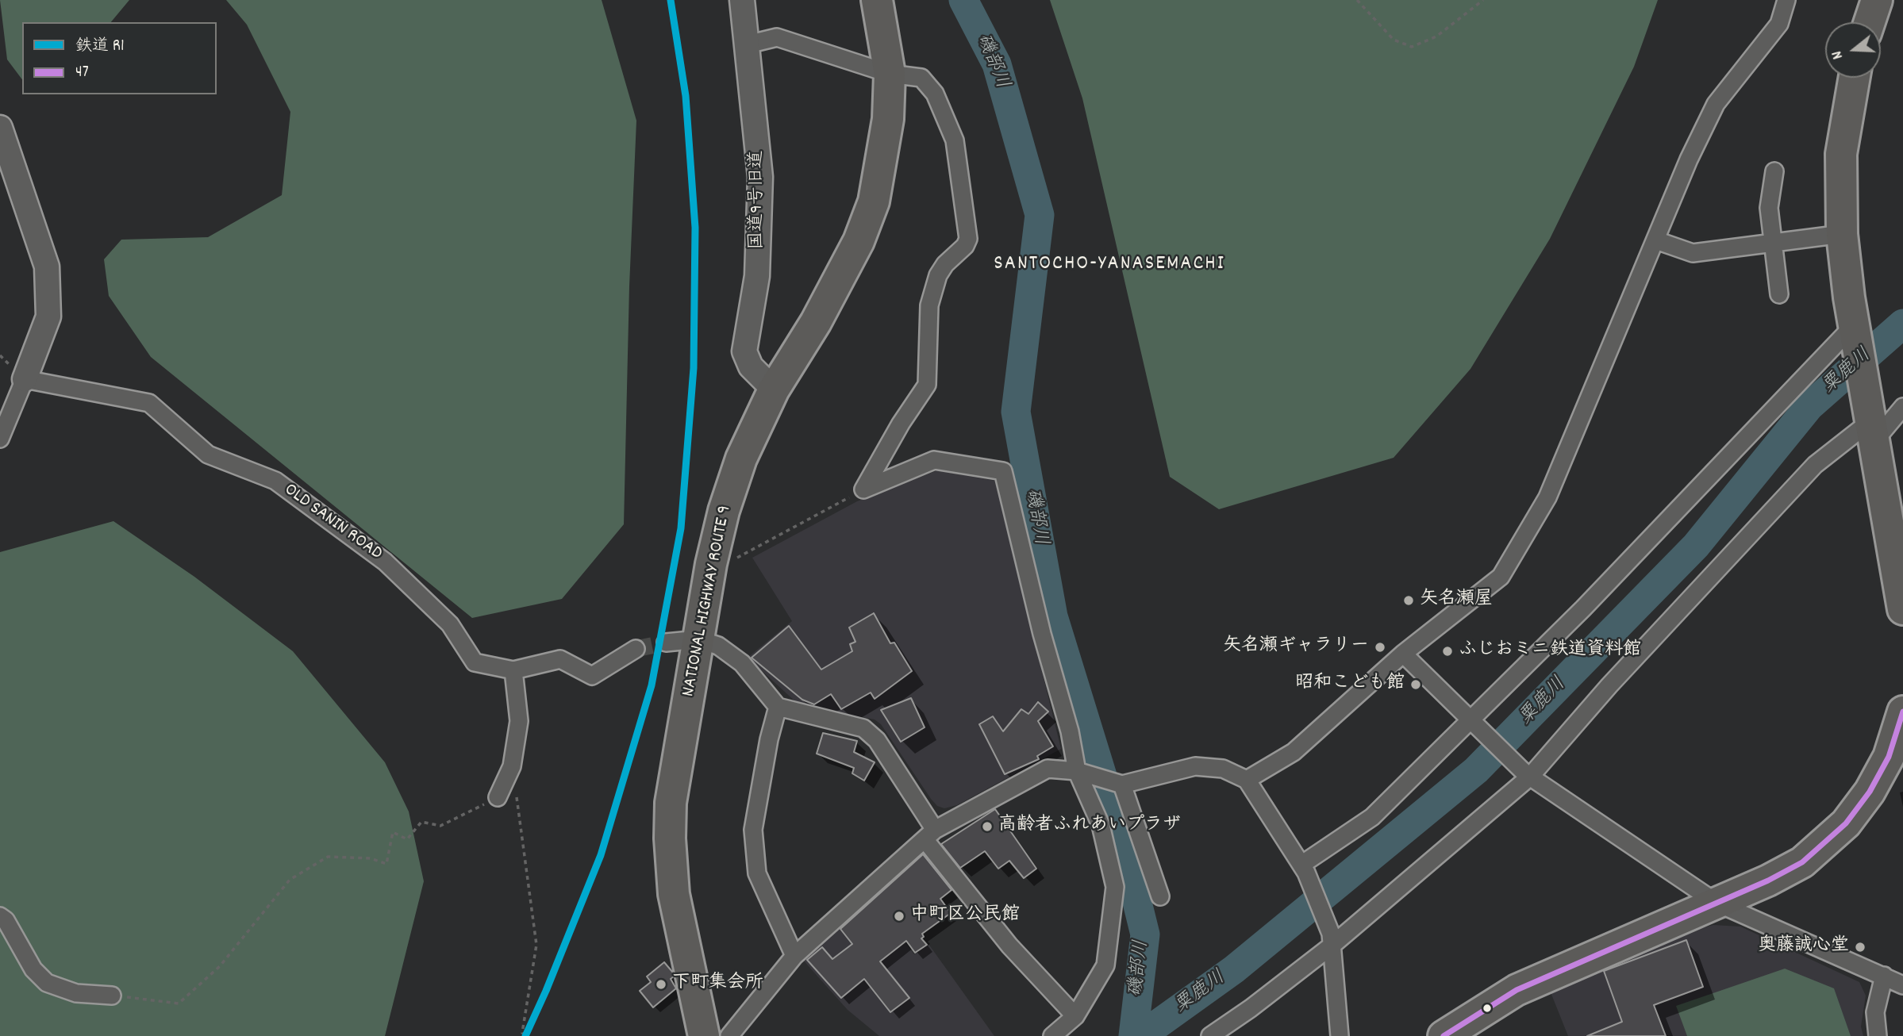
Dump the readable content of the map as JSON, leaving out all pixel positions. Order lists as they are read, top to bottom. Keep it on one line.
{"streets":{"highway":["NATIONAL HIGHWAY ROUTE 9"],"street":["国道9号旧道","OLD SANIN ROAD"]},"crossings":[["国道9号旧道","NATIONAL HIGHWAY ROUTE 9"]],"districts":["SANTOCHO-YANASEMACHI"],"water":["磯部川","粟鹿川"],"places":["矢名瀬屋","矢名瀬ギャラリー","ふじおミニ鉄道資料館","昭和こども館","高齢者ふれあいプラザ","中町区公民館","奥藤誠心堂","下町集会所"],"lines":["rail line R1","transit line 47"],"legend":["鉄道 R1","47"],"north":"left"}
